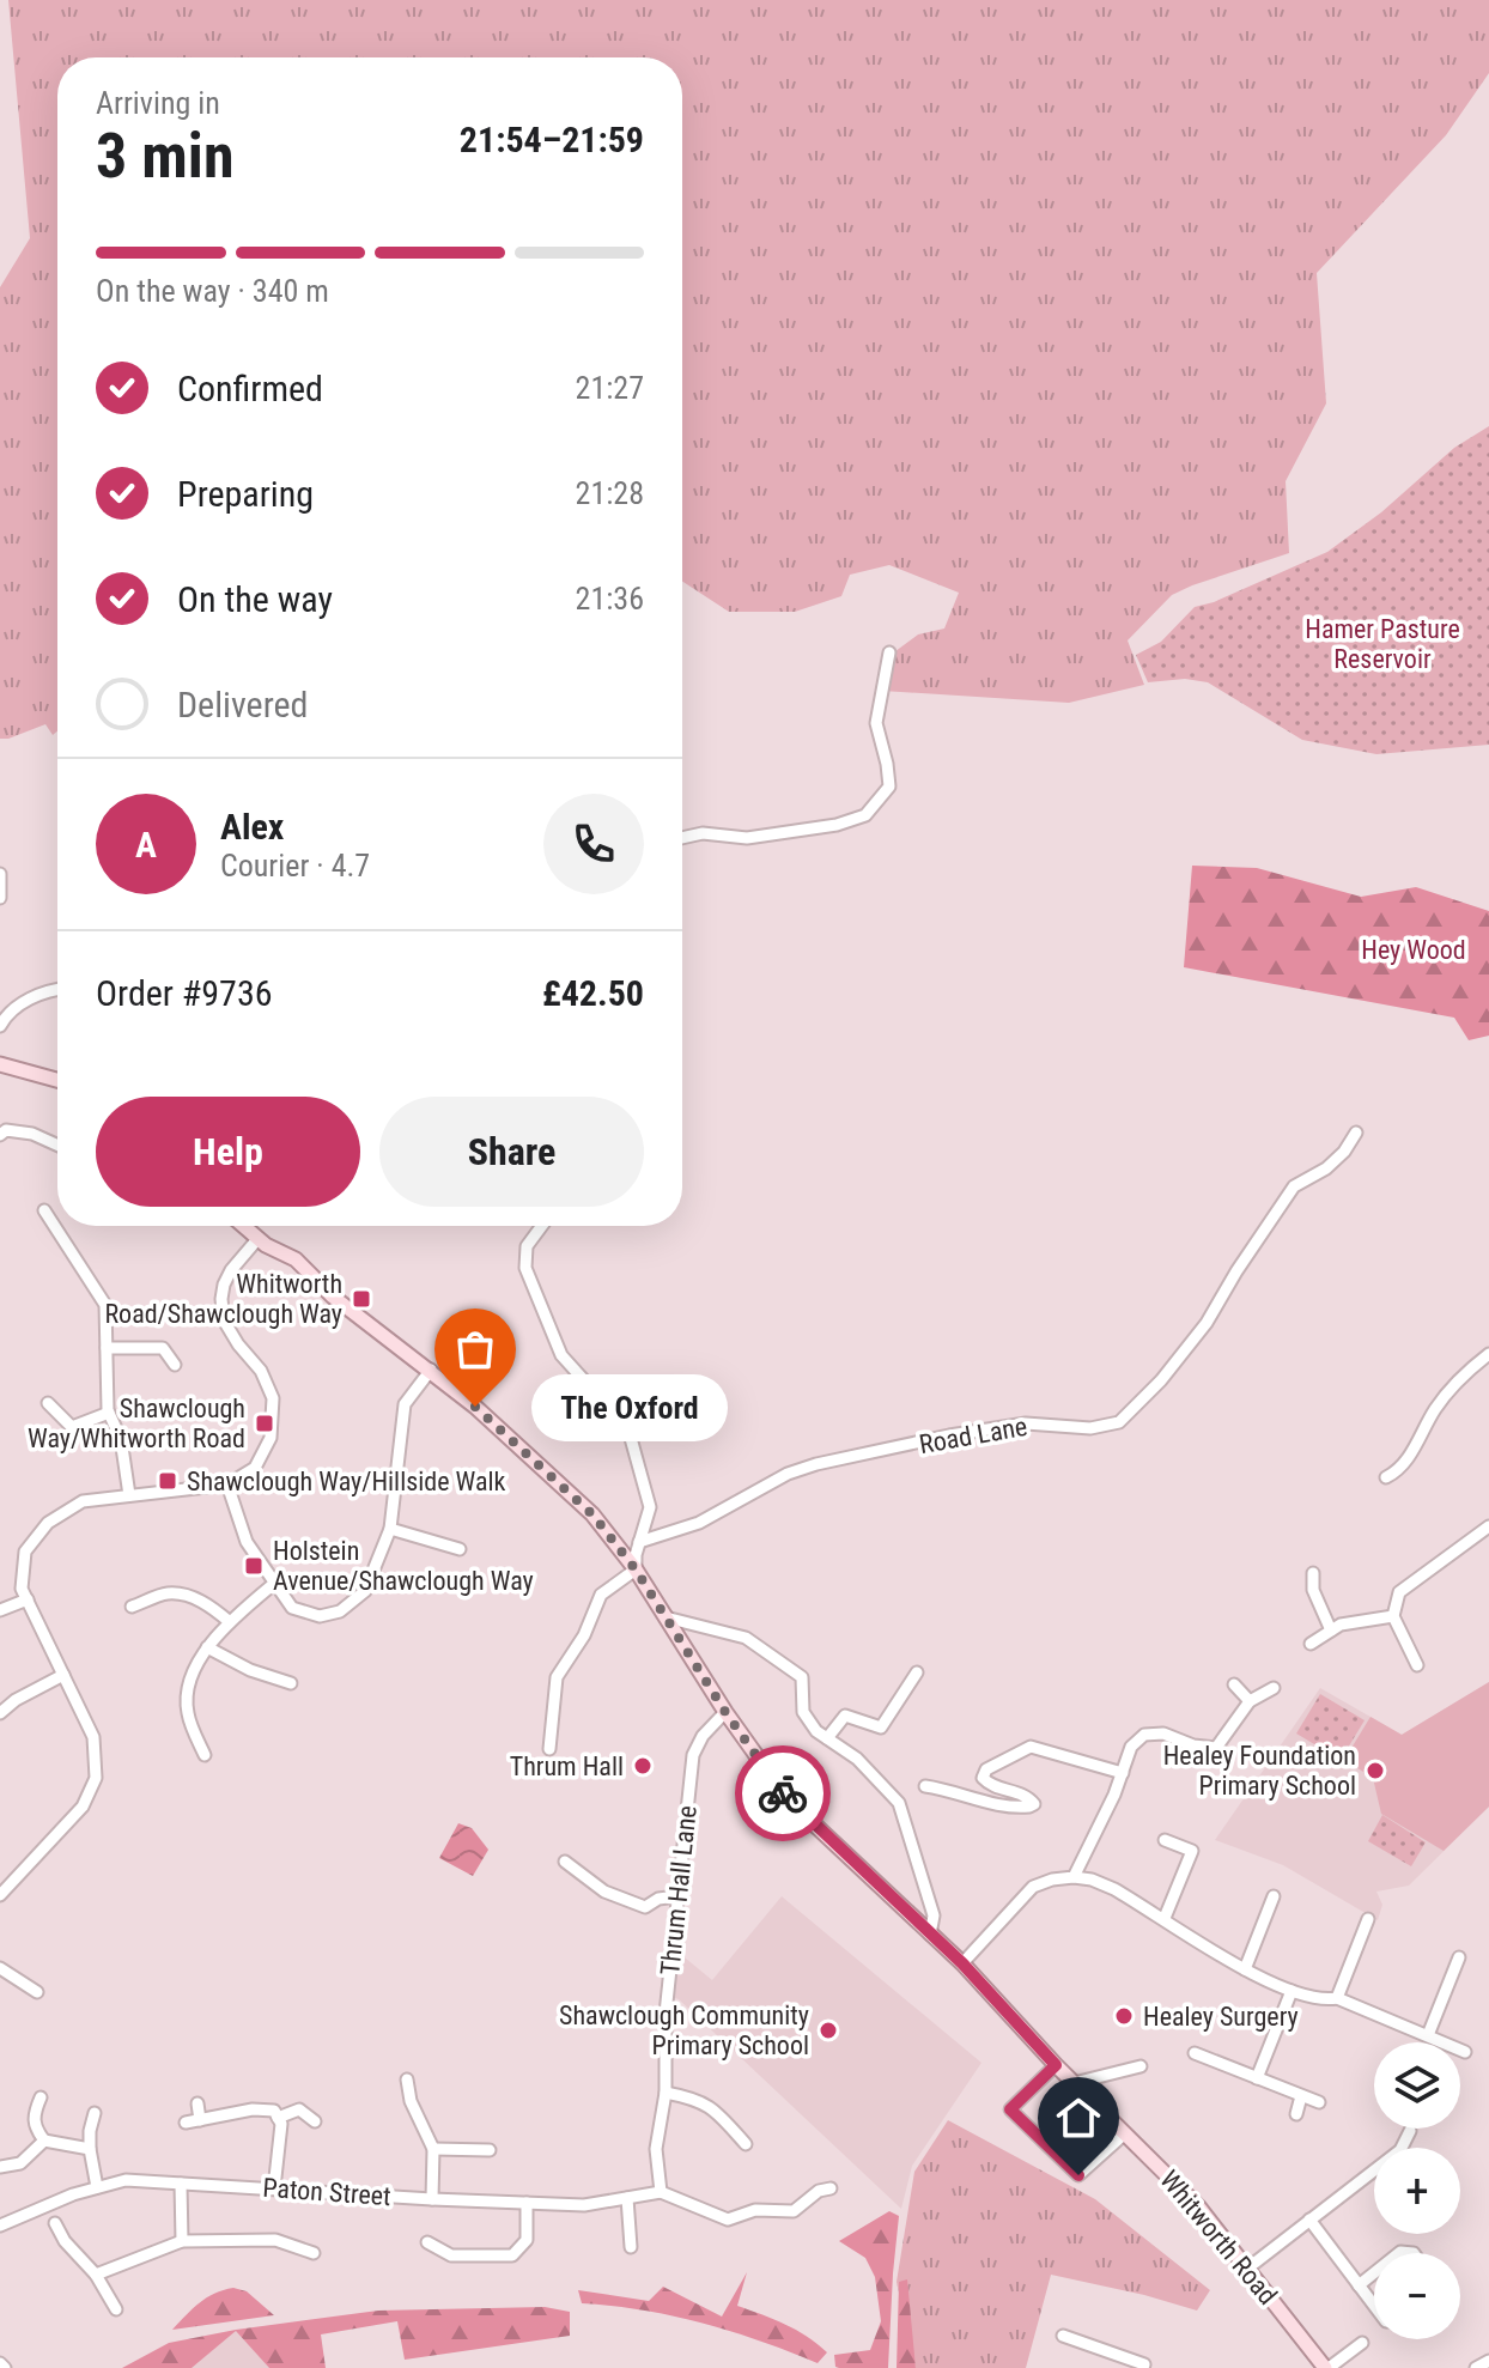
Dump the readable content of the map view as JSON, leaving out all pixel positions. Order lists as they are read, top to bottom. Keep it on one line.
{"streets":{"main road":["Whitworth Road"],"street":["Road Lane","Thrum Hall Lane","Paton Street"]},"crossings":[["Thrum Hall Lane","Paton Street"],["Thrum Hall Lane","Whitworth Road"]],"parks":["Hamer Pasture Reservoir","Hey Wood"],"places":{"transit":["Whitworth Road/Shawclough Way","Shawclough Way/Whitworth Road","Shawclough Way/Hillside Walk","Holstein Avenue/Shawclough Way"],"other":["The Oxford","Thrum Hall","Healey Foundation Primary School","Healey Surgery","Shawclough Community Primary School"]},"page":{"heading":["3 min","Arriving in","21:54–21:59"],"panel":["Alex","Courier · 4.7","Order #9736","£42.50"],"bar":"On the way · 340 m","list":[["Confirmed","21:27"],["Preparing","21:28"],["On the way","21:36"],"Delivered"],"round":"A","buttons":["Help","Share"],"bubble":"The Oxford","map_buttons":["+","−"]}}
